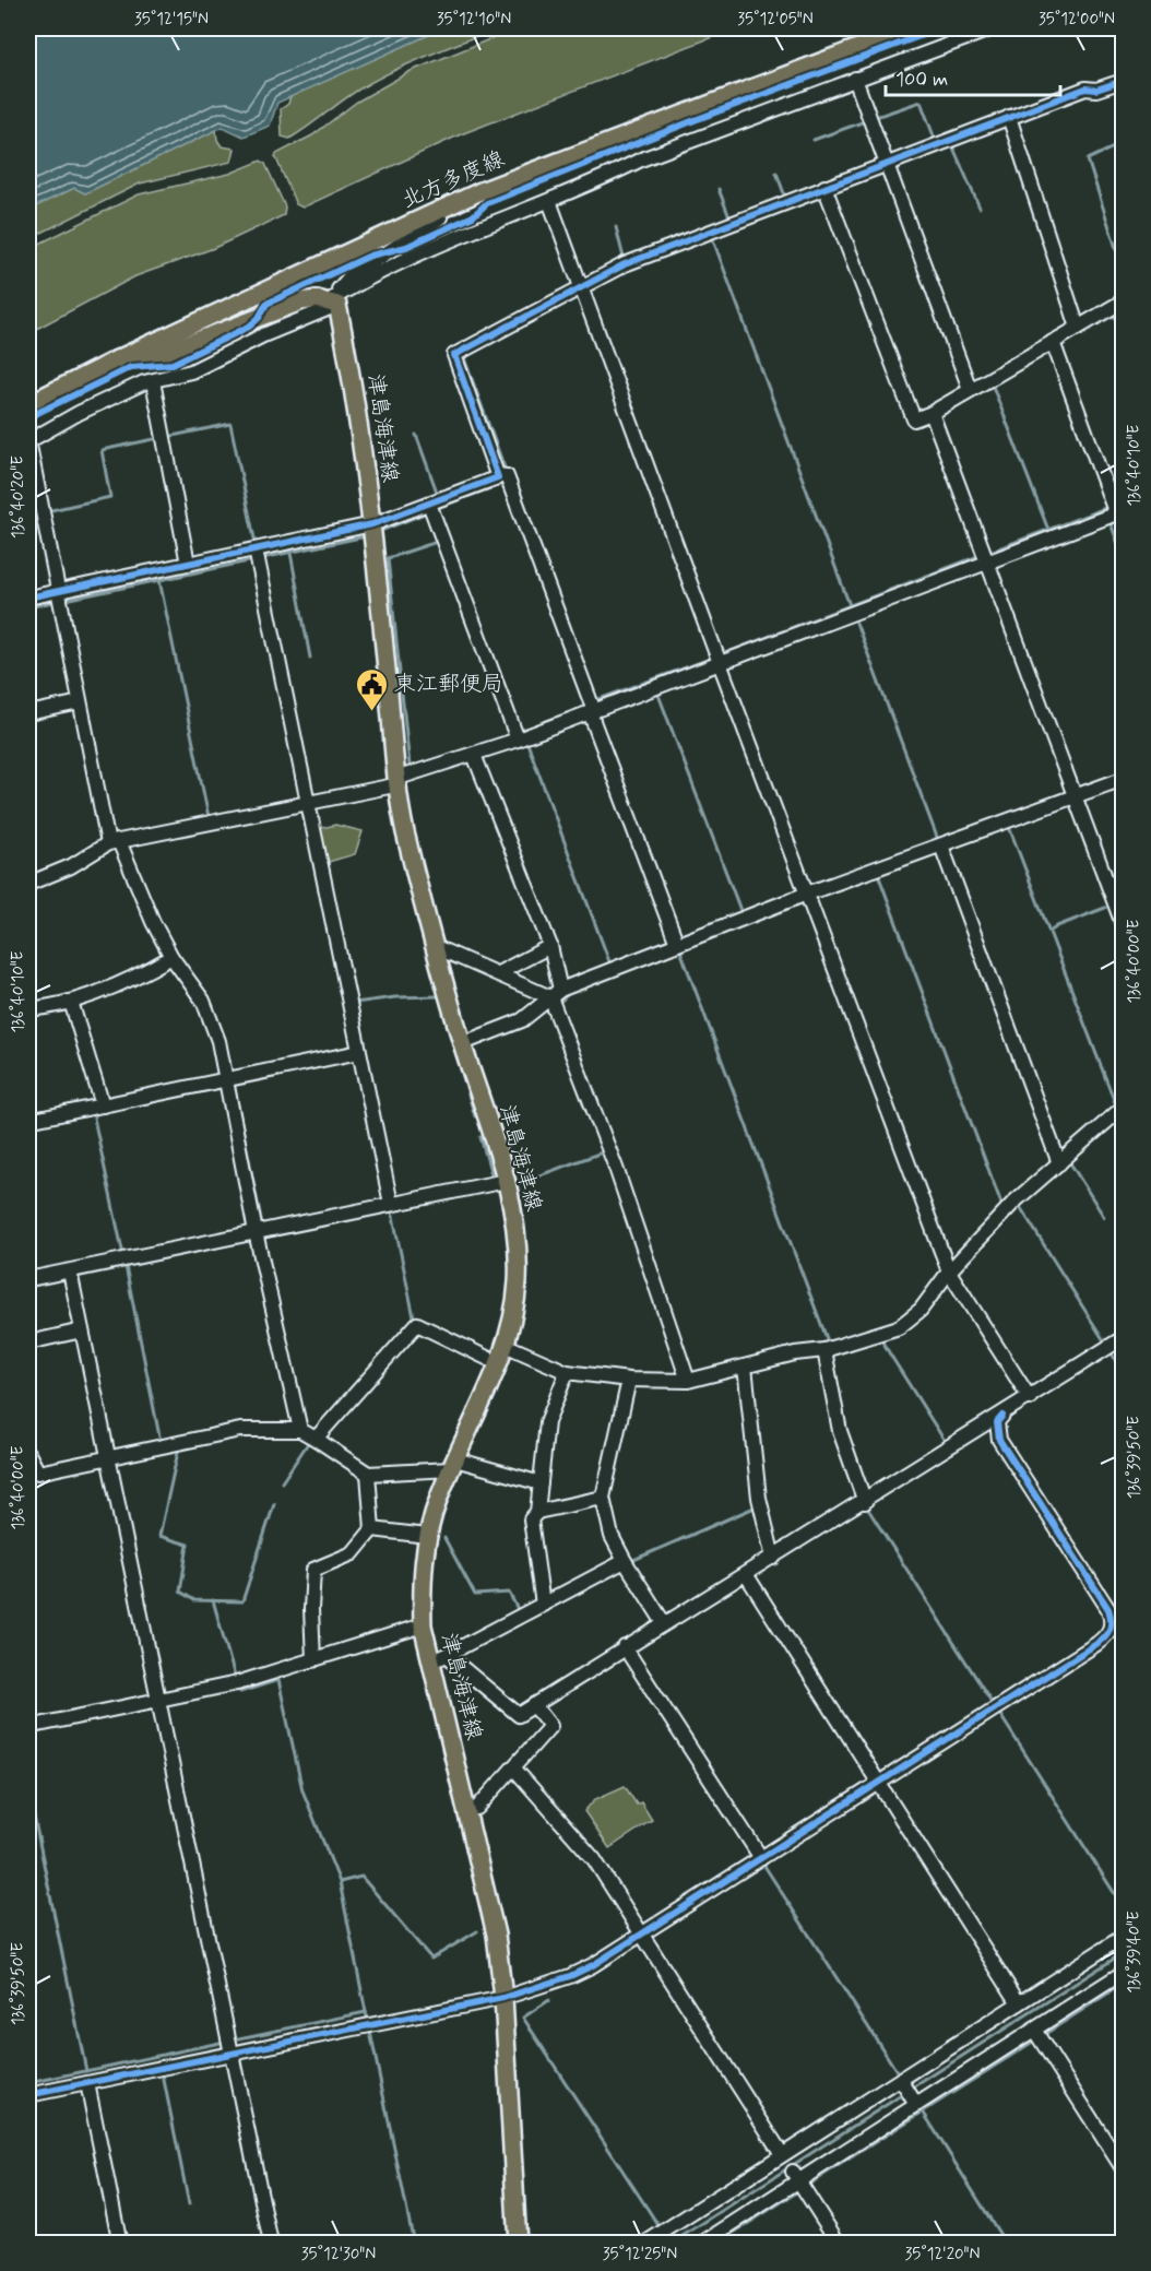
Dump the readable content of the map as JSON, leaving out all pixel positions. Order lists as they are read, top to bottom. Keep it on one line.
{"streets":{"main road":["北方多度線","津島海津線"]},"places":{"public building":["東江郵便局"]},"scale_bar":"100 m","coordinates":["35°12'15\"N","35°12'10\"N","35°12'05\"N","35°12'00\"N","136°40'10\"E","136°40'20\"E","136°40'00\"E","136°39'50\"E","136°39'40\"E","35°12'30\"N","35°12'25\"N","35°12'20\"N"]}
